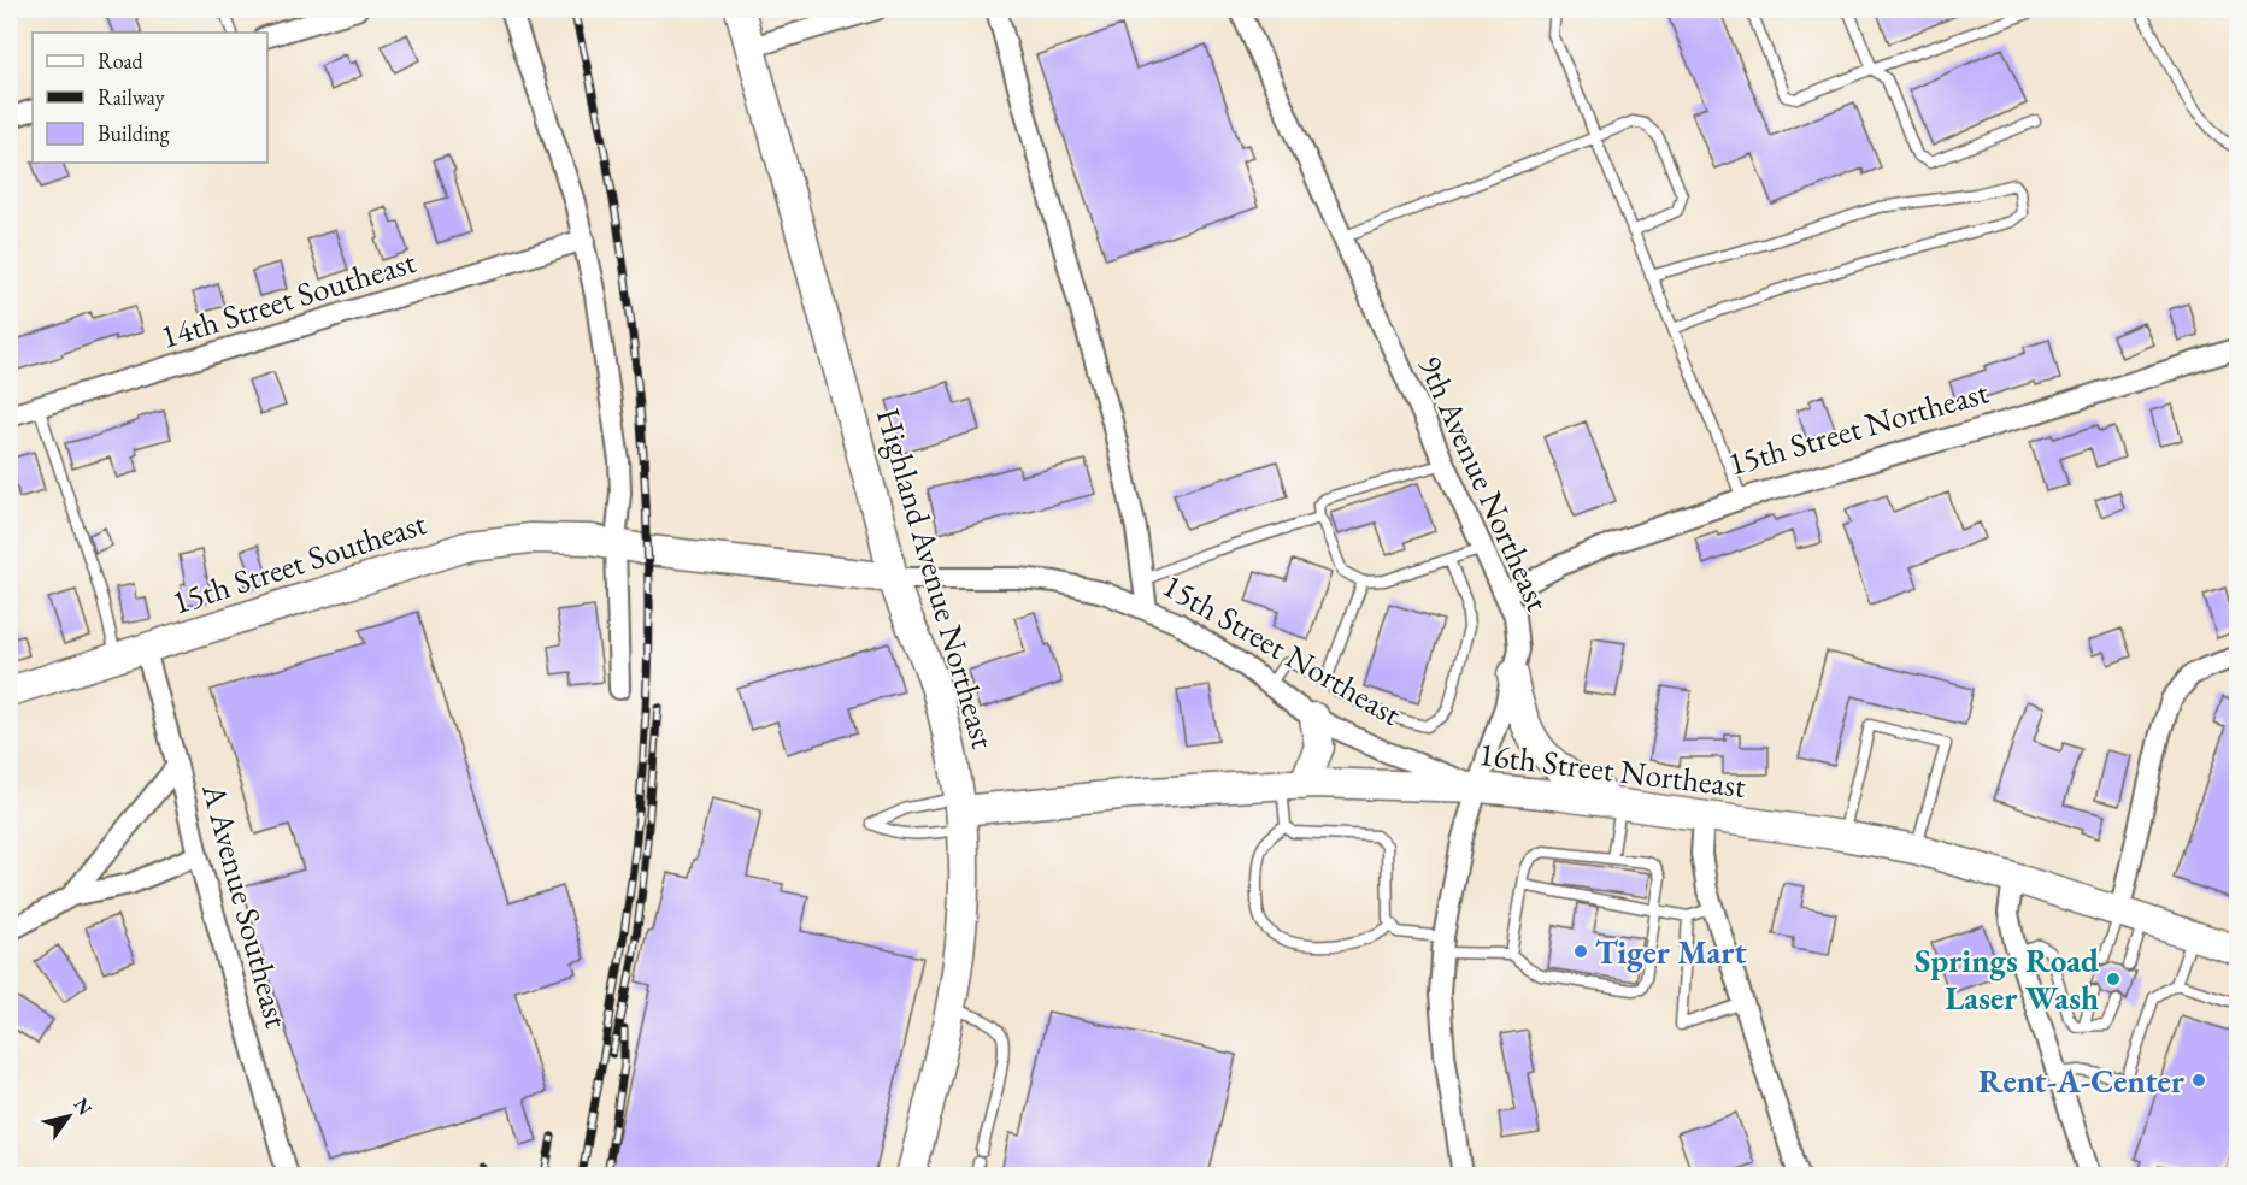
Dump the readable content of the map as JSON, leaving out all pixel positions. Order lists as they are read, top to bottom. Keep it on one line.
{"streets":{"main road":["15th Street Northeast","15th Street Southeast","Highland Avenue Northeast","16th Street Northeast"],"street":["14th Street Southeast","9th Avenue Northeast","A Avenue Southeast"]},"crossings":[["15th Street Northeast","9th Avenue Northeast"],["15th Street Northeast","15th Street Southeast"],["15th Street Northeast","Highland Avenue Northeast"],["15th Street Northeast","16th Street Northeast"],["9th Avenue Northeast","16th Street Northeast"],["15th Street Southeast","A Avenue Southeast"],["Highland Avenue Northeast","16th Street Northeast"]],"places":["Tiger Mart","Springs Road Laser Wash","Rent-A-Center"],"legend":["Road","Railway","Building"],"north":"top right"}
